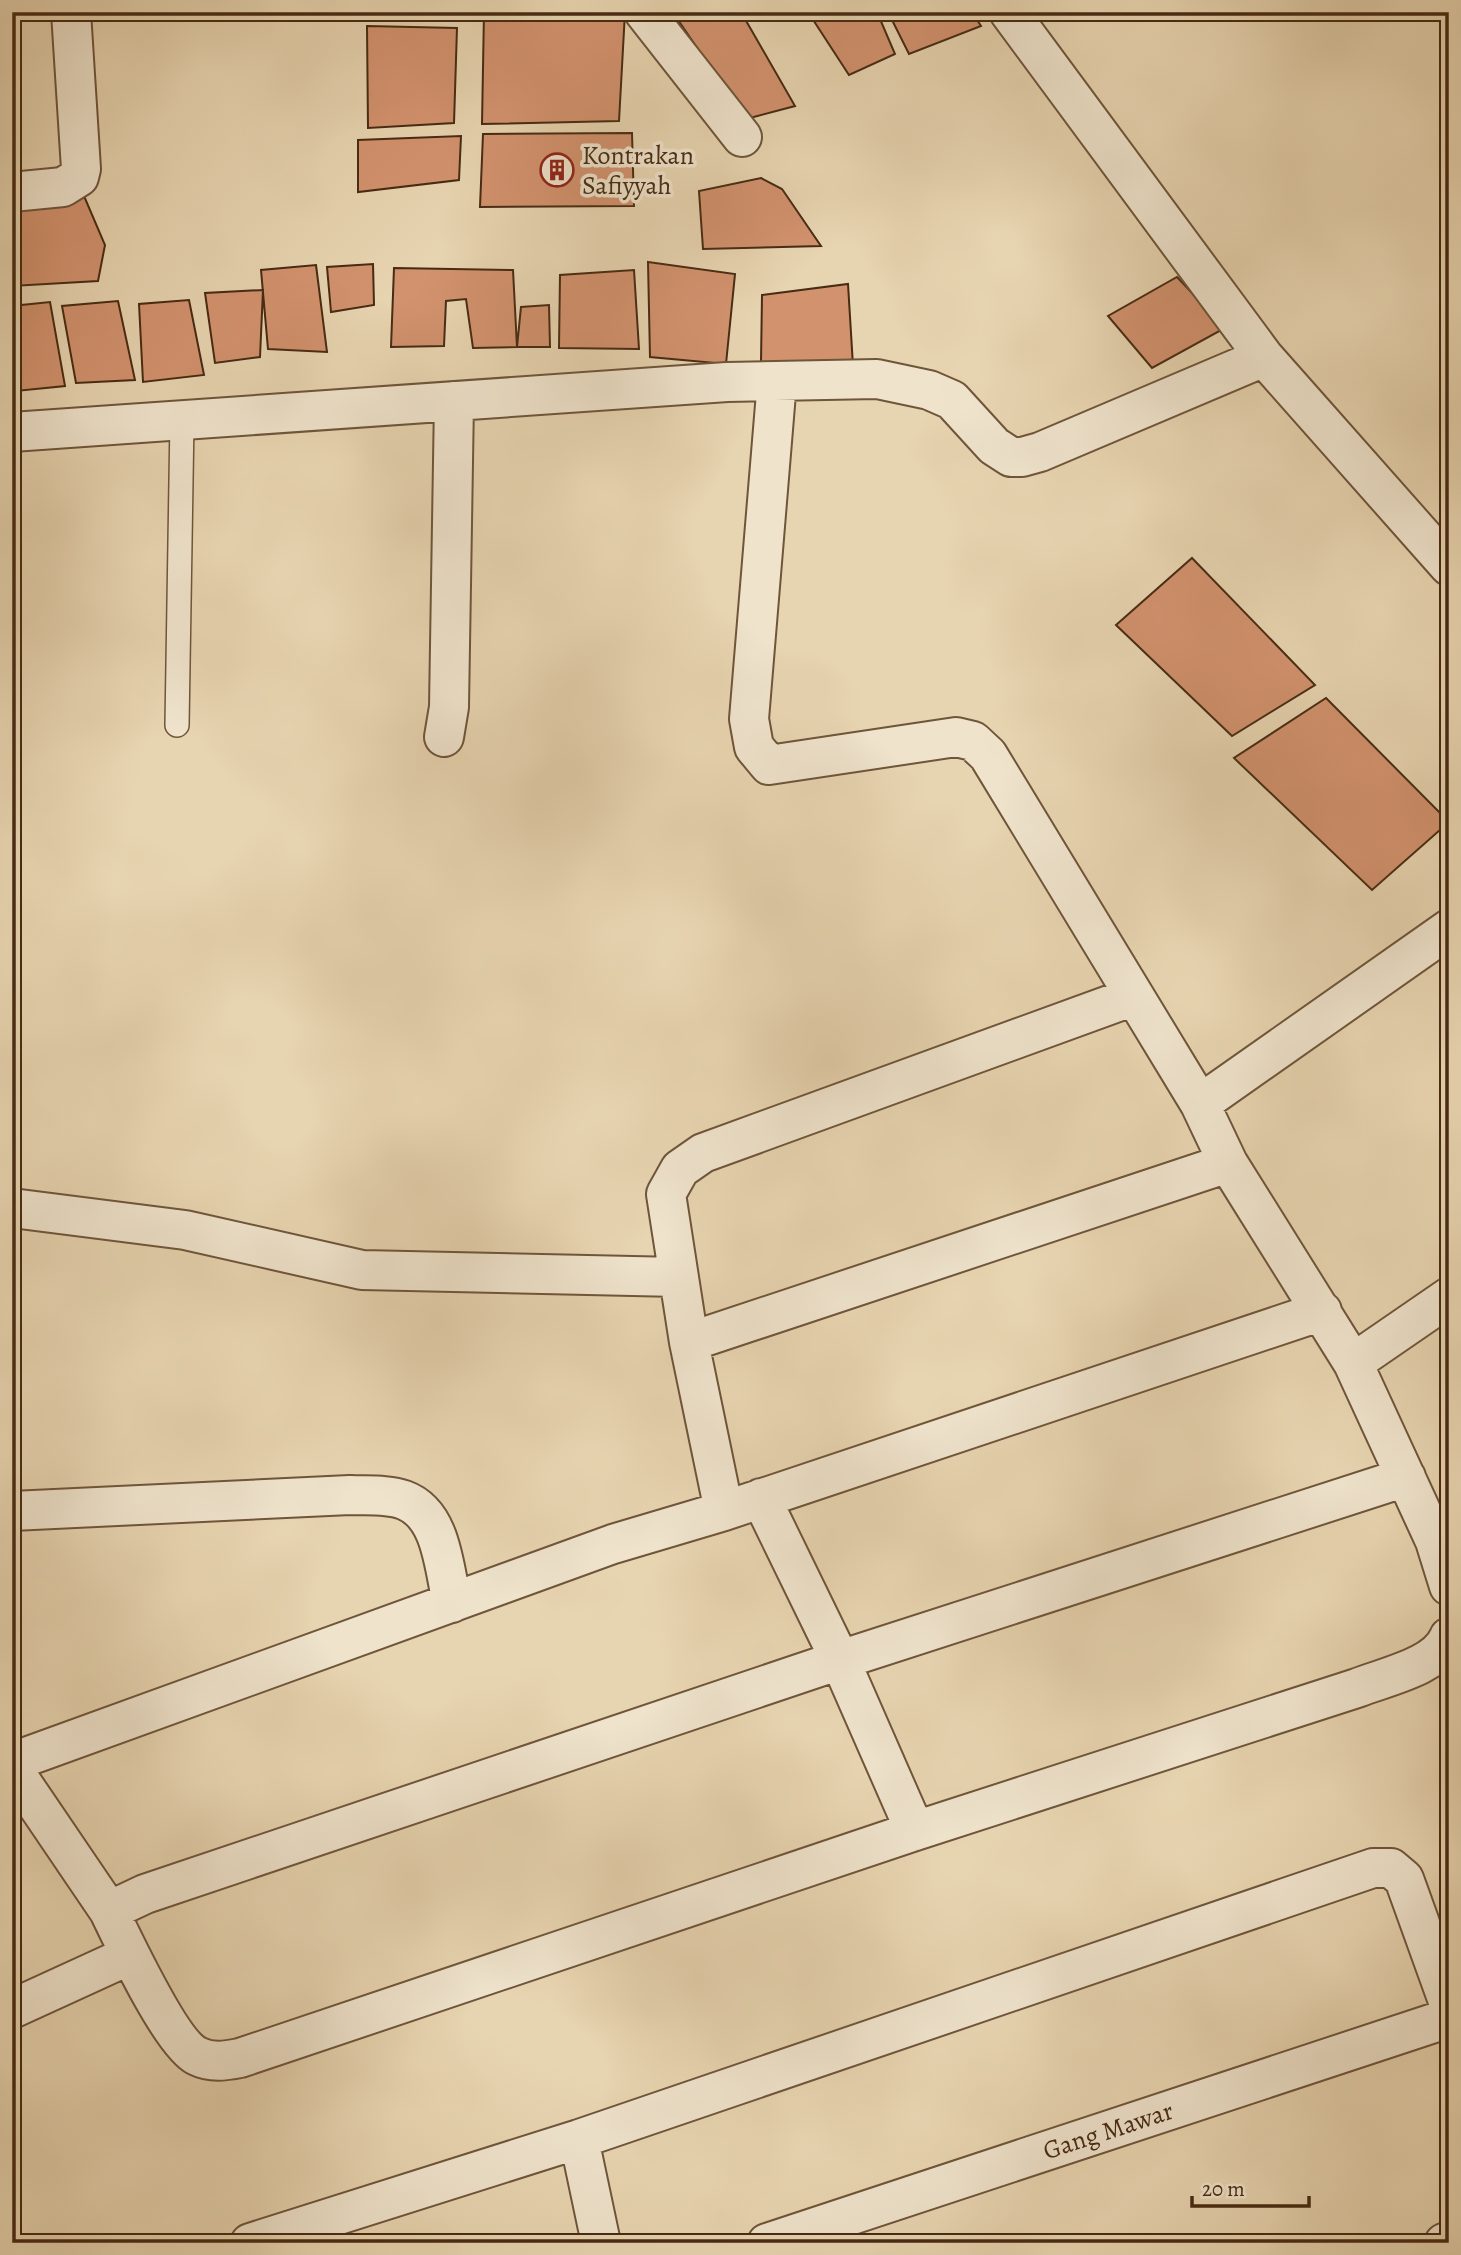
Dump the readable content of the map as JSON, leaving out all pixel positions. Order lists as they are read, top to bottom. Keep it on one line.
{"streets":{"street":["Gang Mawar"]},"places":{"building":["Kontrakan Safiyyah"]},"scale_bar":"20 m"}
